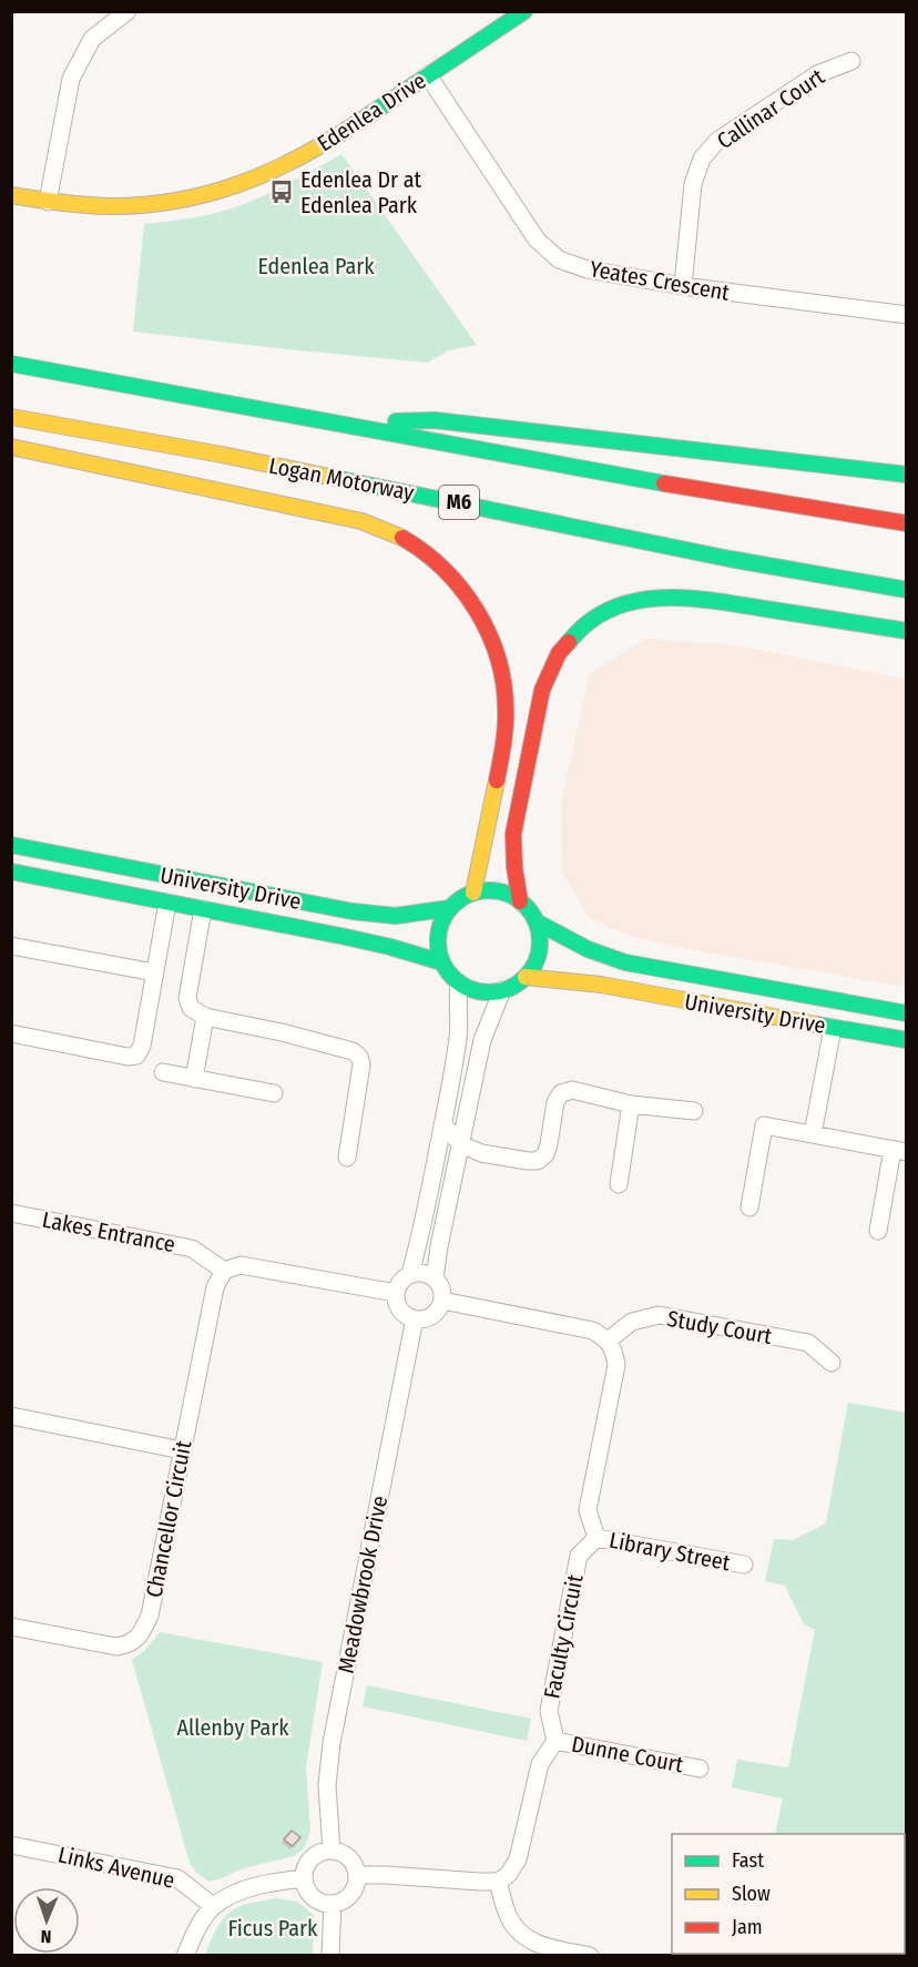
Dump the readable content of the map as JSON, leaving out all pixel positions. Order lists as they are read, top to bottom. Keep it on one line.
{"streets":{"main road":["Edenlea Drive","Logan Motorway","M6","University Drive"],"street":["Callinar Court","Yeates Crescent","Lakes Entrance","Study Court","Chancellor Circuit","Library Street","Meadowbrook Drive","Faculty Circuit","Dunne Court","Links Avenue"]},"crossings":[["Callinar Court","Yeates Crescent"],["Edenlea Drive","Yeates Crescent"],["Lakes Entrance","Chancellor Circuit"],["Library Street","Faculty Circuit"],["Faculty Circuit","Dunne Court"]],"parks":["Edenlea Park","Allenby Park","Ficus Park"],"places":{"bus stop":["Edenlea Dr at Edenlea Park"]},"legend":["Fast","Slow","Jam"],"north":"bottom"}
